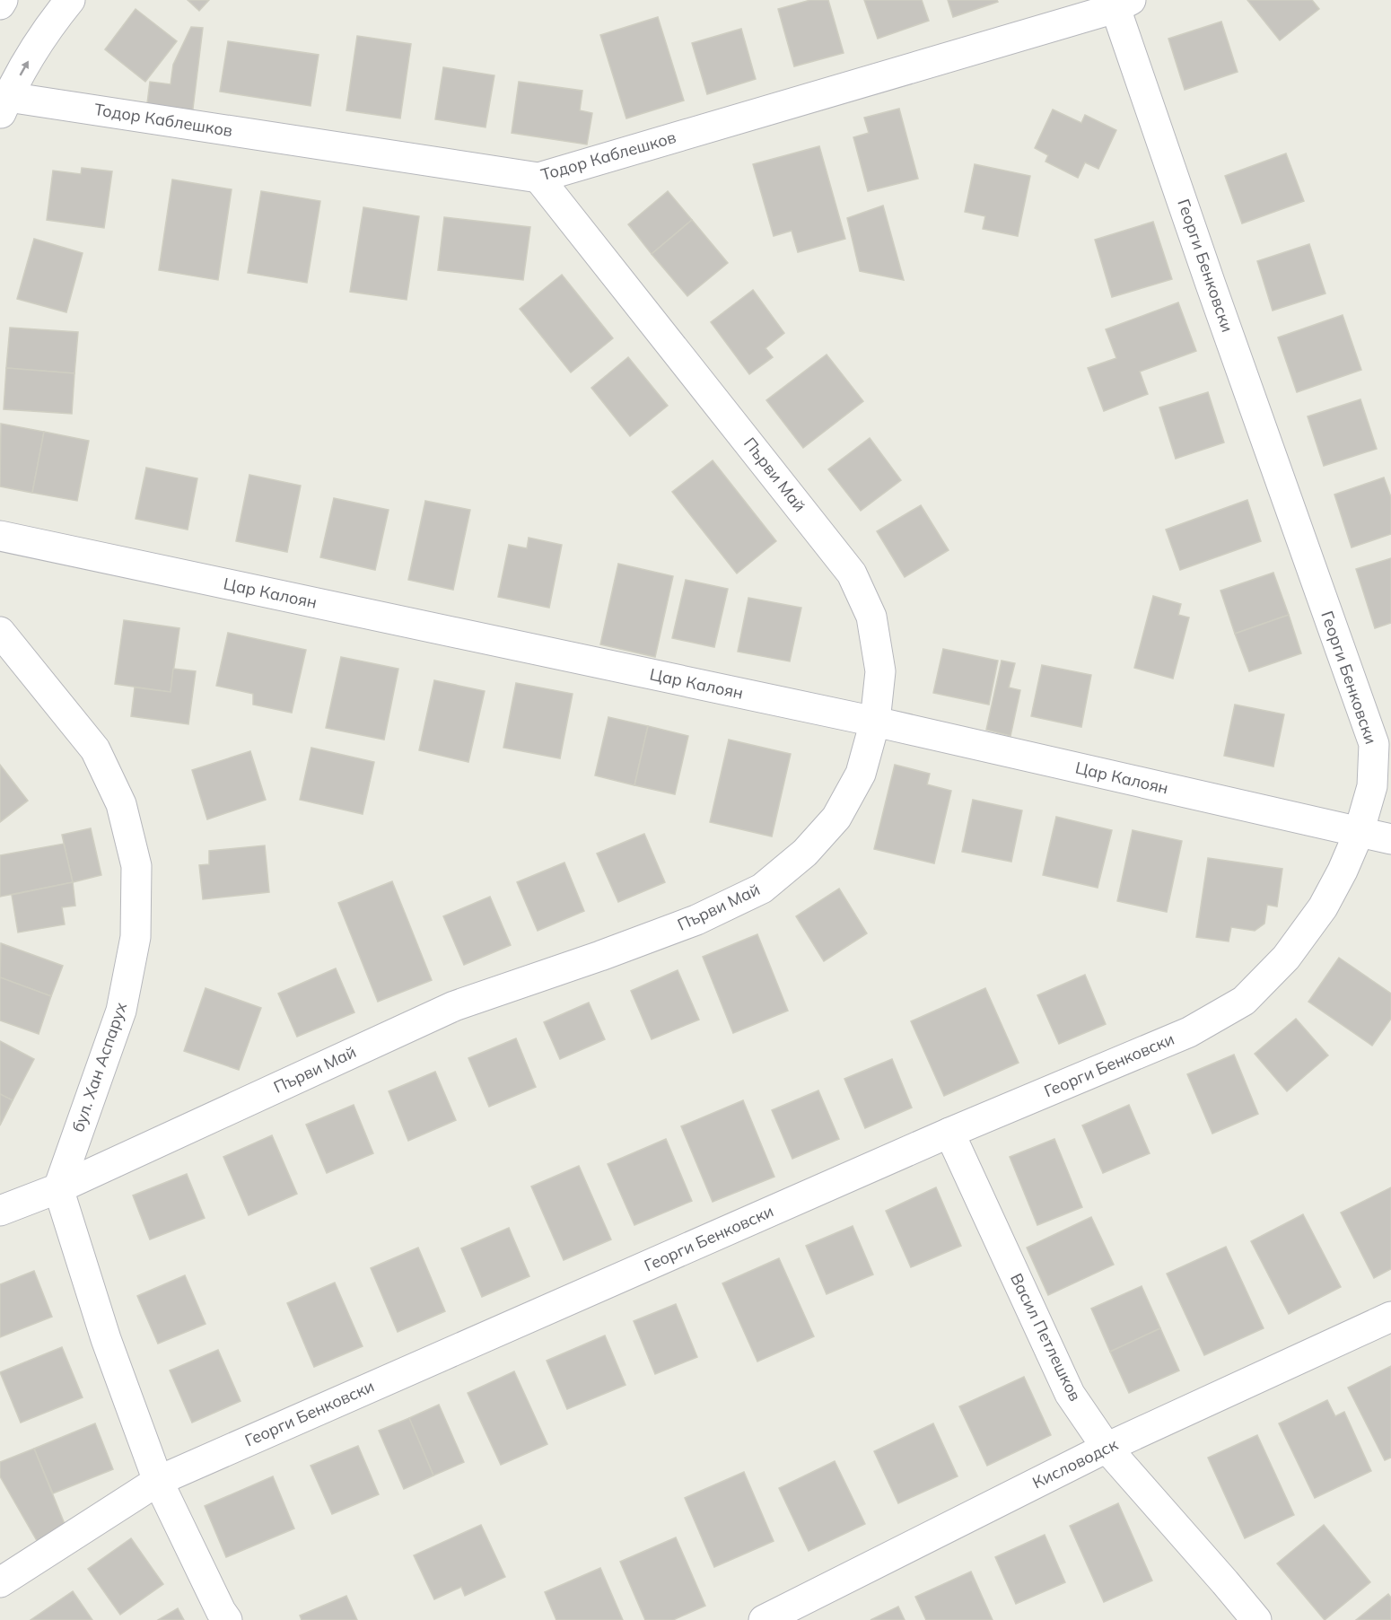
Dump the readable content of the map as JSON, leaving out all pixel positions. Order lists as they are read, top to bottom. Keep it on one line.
{"streets":{"street":["Тодор Каблешков","Георги Бенковски","Първи Май","Цар Калоян","бул. Хан Аспарух","Васил Петлешков","Кисловодск"]},"crossings":[["Тодор Каблешков","Георги Бенковски"],["Тодор Каблешков","Първи Май"],["Георги Бенковски","Цар Калоян"],["Георги Бенковски","Васил Петлешков"],["Първи Май","Цар Калоян"],["Първи Май","бул. Хан Аспарух"],["Васил Петлешков","Кисловодск"]]}
